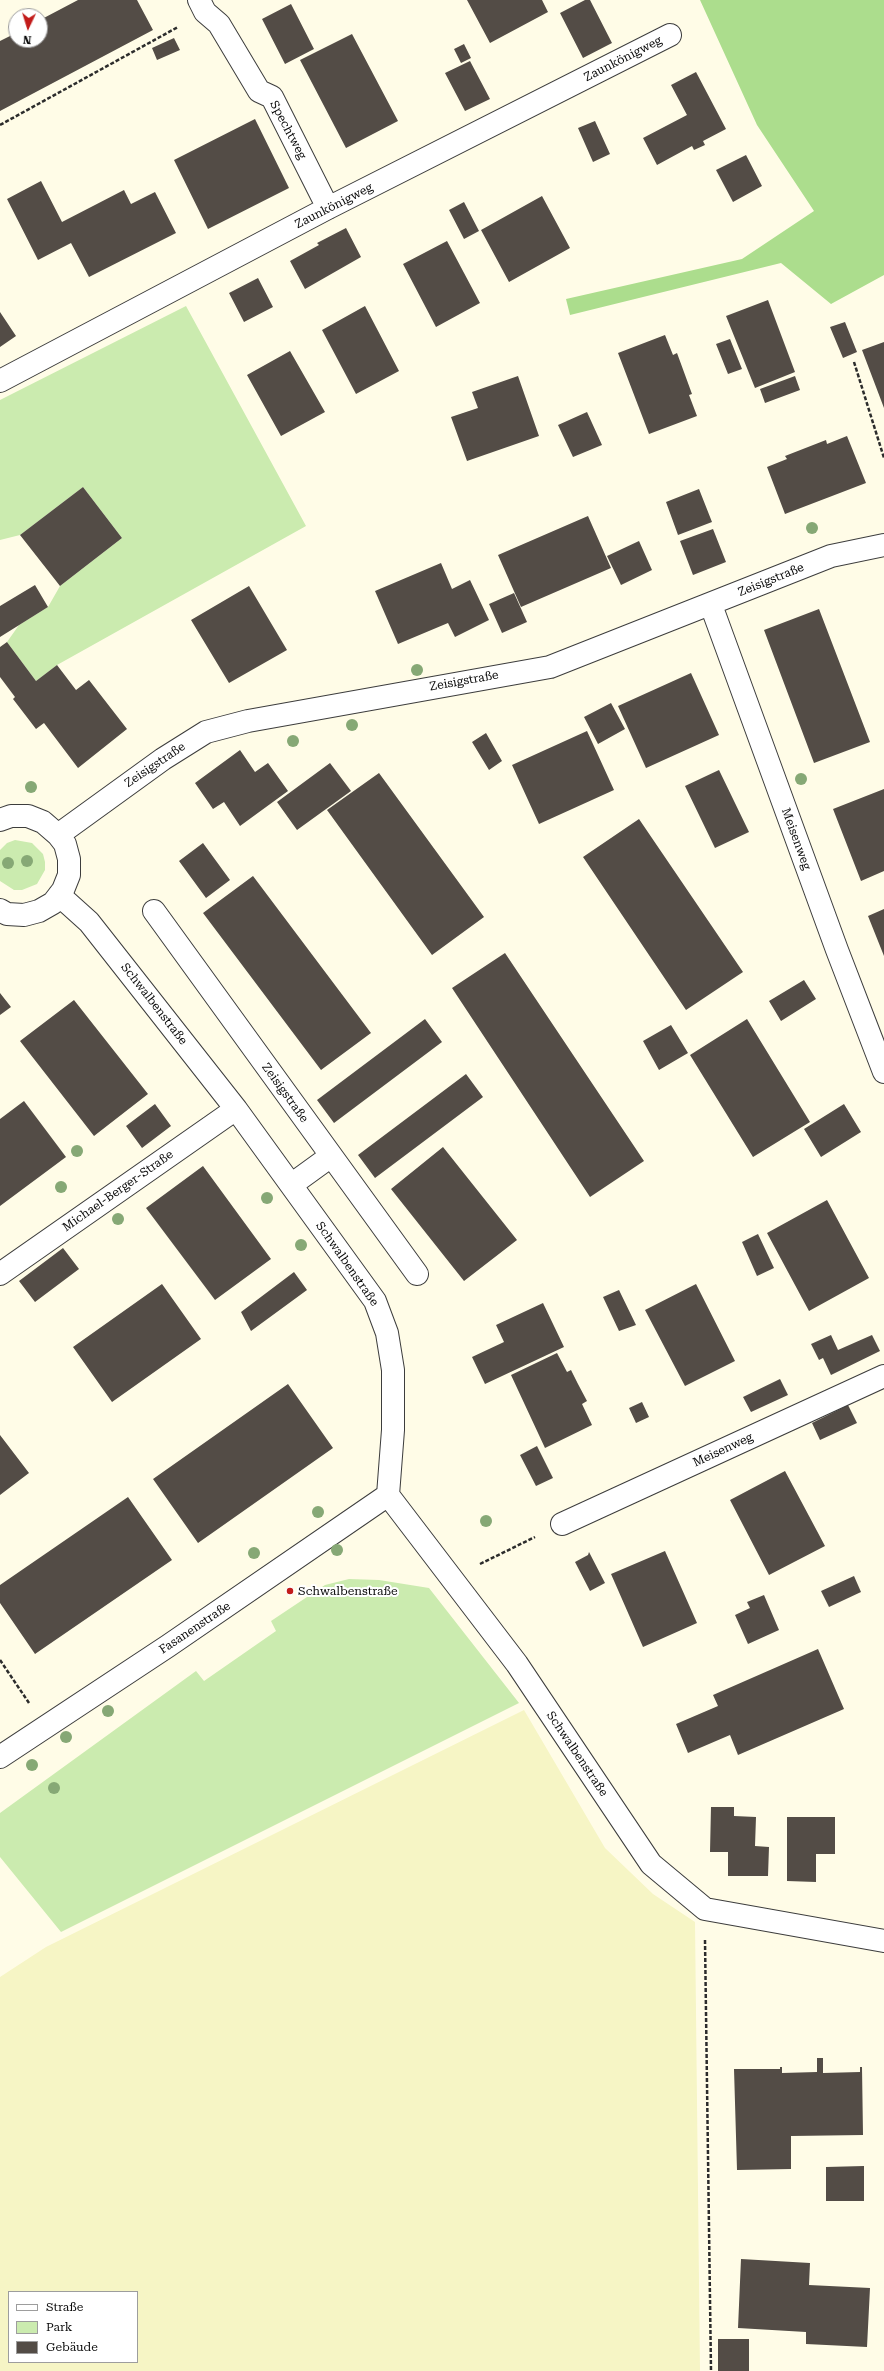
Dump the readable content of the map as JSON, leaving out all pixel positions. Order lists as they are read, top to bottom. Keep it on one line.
{"streets":{"street":["Zaunkönigweg","Spechtweg","Zeisigstraße","Meisenweg","Schwalbenstraße","Michael-Berger-Straße","Fasanenstraße"]},"crossings":[["Zaunkönigweg","Spechtweg"],["Zeisigstraße","Meisenweg"],["Schwalbenstraße","Michael-Berger-Straße"],["Schwalbenstraße","Fasanenstraße"]],"places":["Schwalbenstraße"],"legend":["Straße","Park","Gebäude"],"north":"bottom"}
